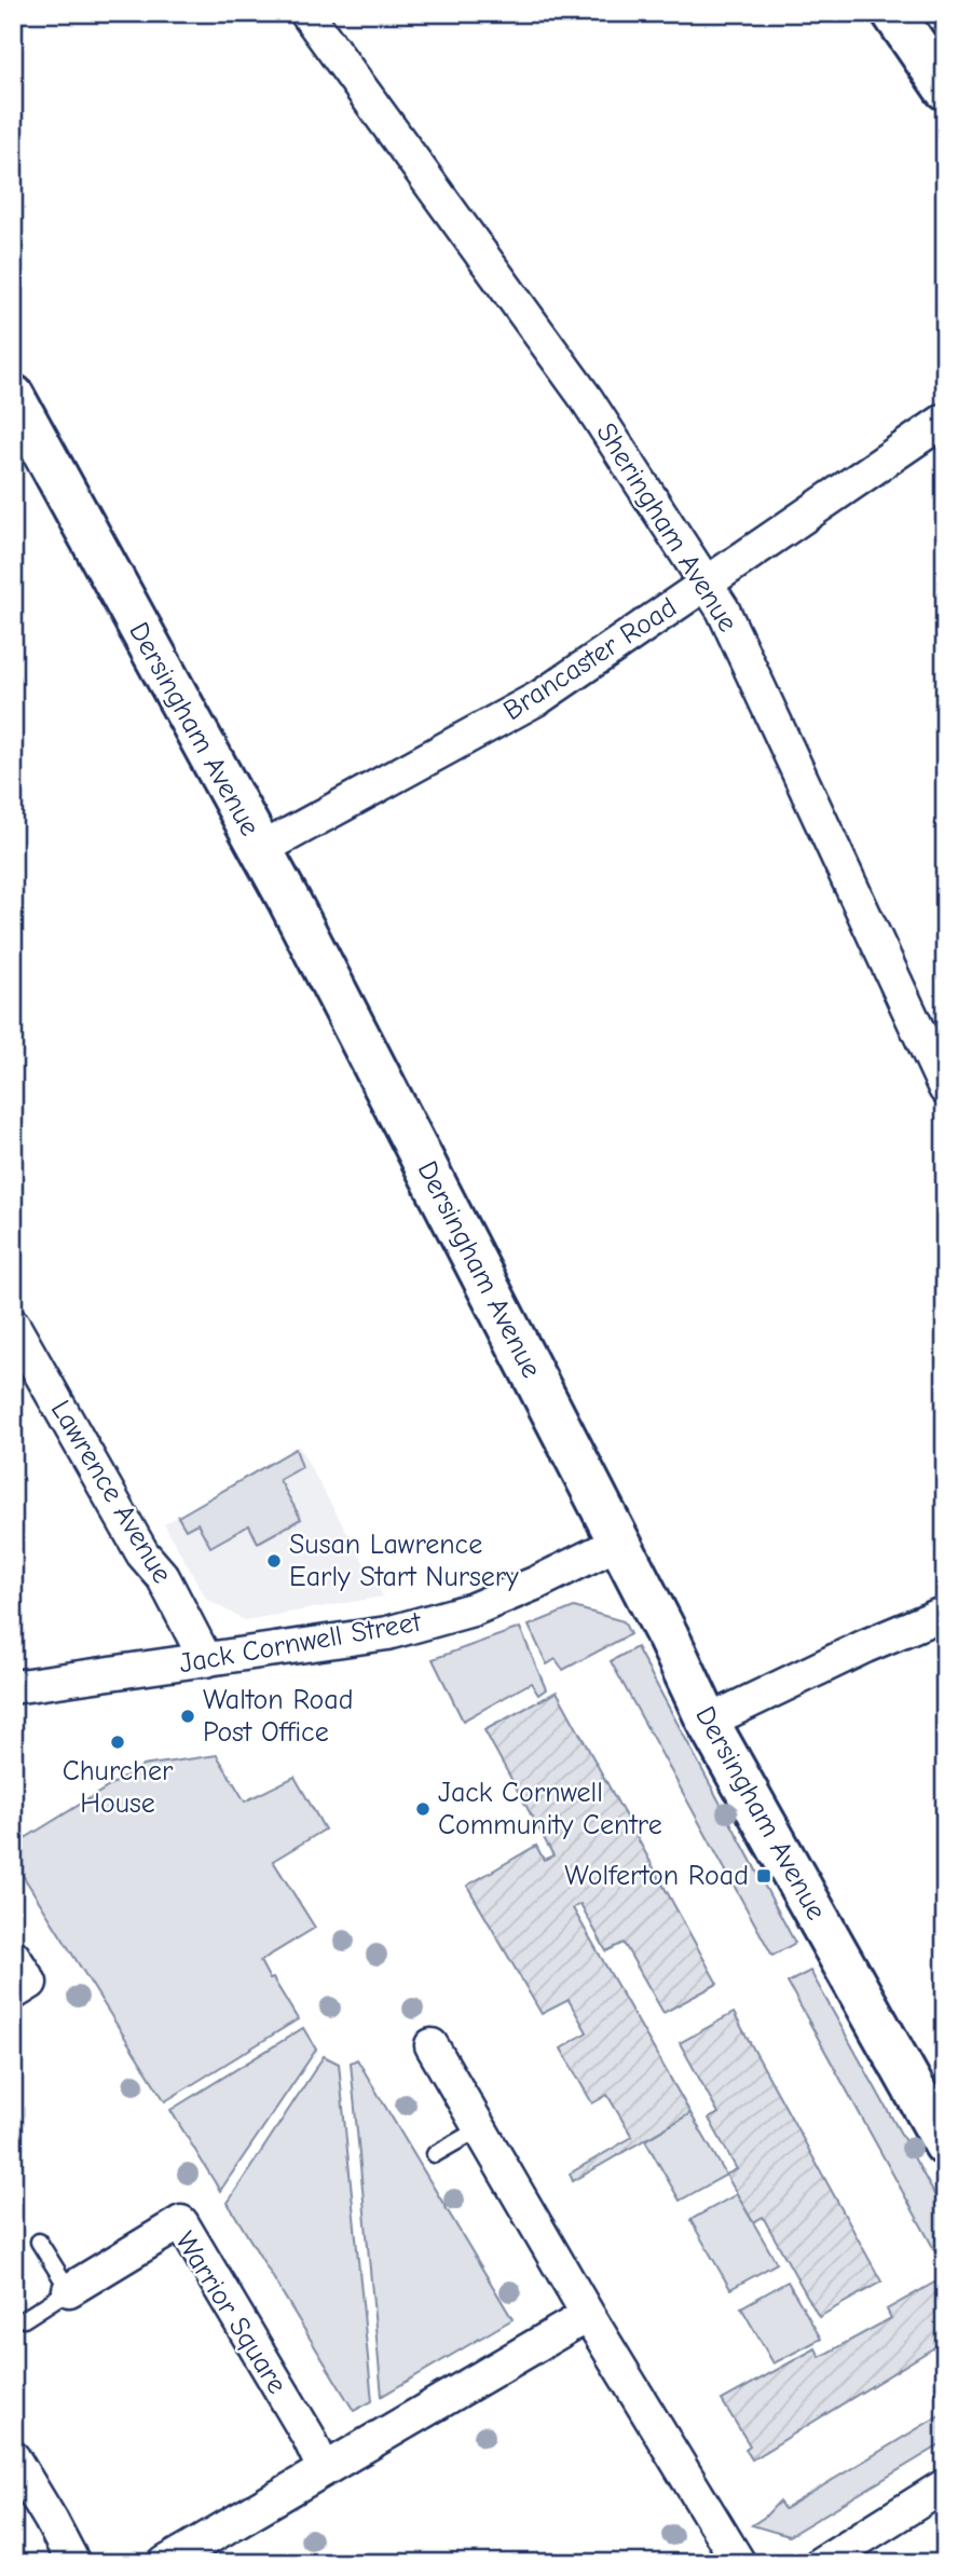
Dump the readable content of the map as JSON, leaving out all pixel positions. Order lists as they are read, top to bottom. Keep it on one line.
{"streets":{"main road":["Dersingham Avenue"],"street":["Sheringham Avenue","Brancaster Road","Lawrence Avenue","Jack Cornwell Street","Warrior Square"]},"crossings":[["Sheringham Avenue","Brancaster Road"],["Brancaster Road","Dersingham Avenue"],["Dersingham Avenue","Jack Cornwell Street"],["Lawrence Avenue","Jack Cornwell Street"]],"places":{"other":["Susan Lawrence Early Start Nursery","Walton Road Post Office","Churcher House","Jack Cornwell Community Centre"],"transit":["Wolferton Road"]}}
